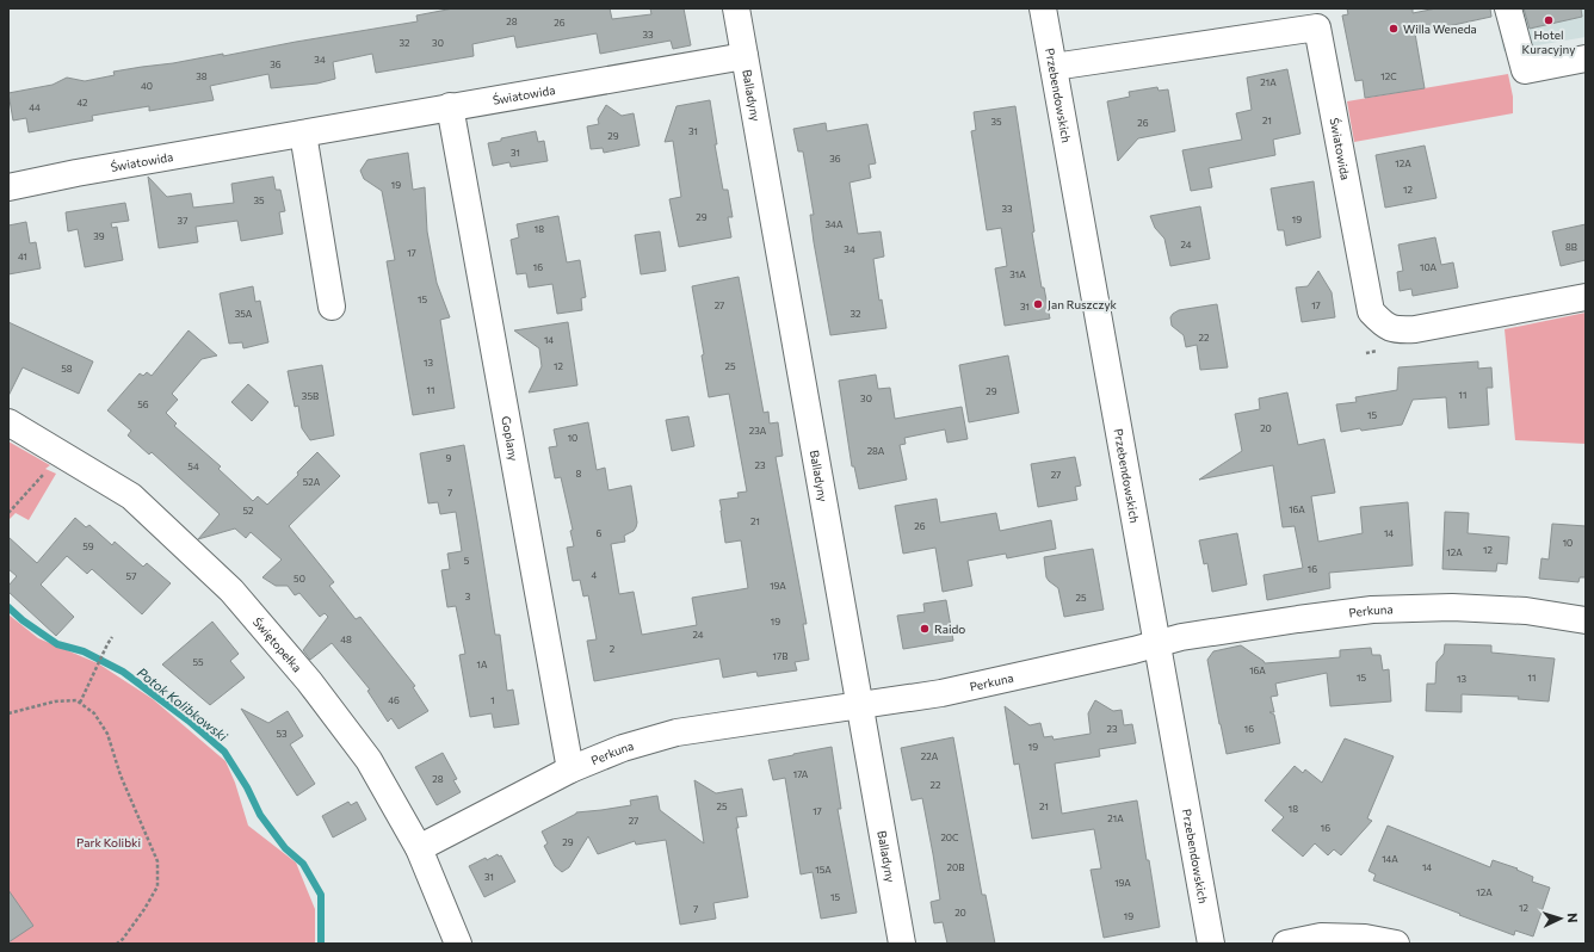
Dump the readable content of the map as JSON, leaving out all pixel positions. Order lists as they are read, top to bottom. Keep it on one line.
{"streets":{"street":["Światowida","Balladyny","Przebendowskich","Goplany","Perkuna","Świętopełka"]},"crossings":[["Światowida","Balladyny"],["Światowida","Przebendowskich"],["Światowida","Goplany"],["Balladyny","Perkuna"],["Przebendowskich","Perkuna"],["Goplany","Perkuna"],["Perkuna","Świętopełka"]],"water":["Potok Kolibkowski"],"parks":["Park Kolibki"],"places":["Hotel Kuracyjny","Willa Weneda","Jan Ruszczyk","Raido"],"house_numbers":["28","26","33","32","30","34","36","38","12C","21A","40","42","44","21","35","26","31","29","31","36","12A","19","12","35","33","29","19","37","34A","18","39","24","8B","34","17","41","16","10A","31A","15","27","17","31","35A","32","22","14","13","12","25","58","11","29","11","35B","30","56","15","20","23A","10","28A","9","23","54","8","27","52A","7","16A","52","21","26","6","14","10","59","12","12A","5","16","4","57","50","19A","3","25","19","24","48","2","17B","55","1A","16A","15","11","13","46","1","23","16","53","19","22A","17A","28","22","25","21","18","17","21A","27","16","20C","29","14A","20B","14","15A","31","19A","12A","15","12","7","20","19"],"north":"right"}
